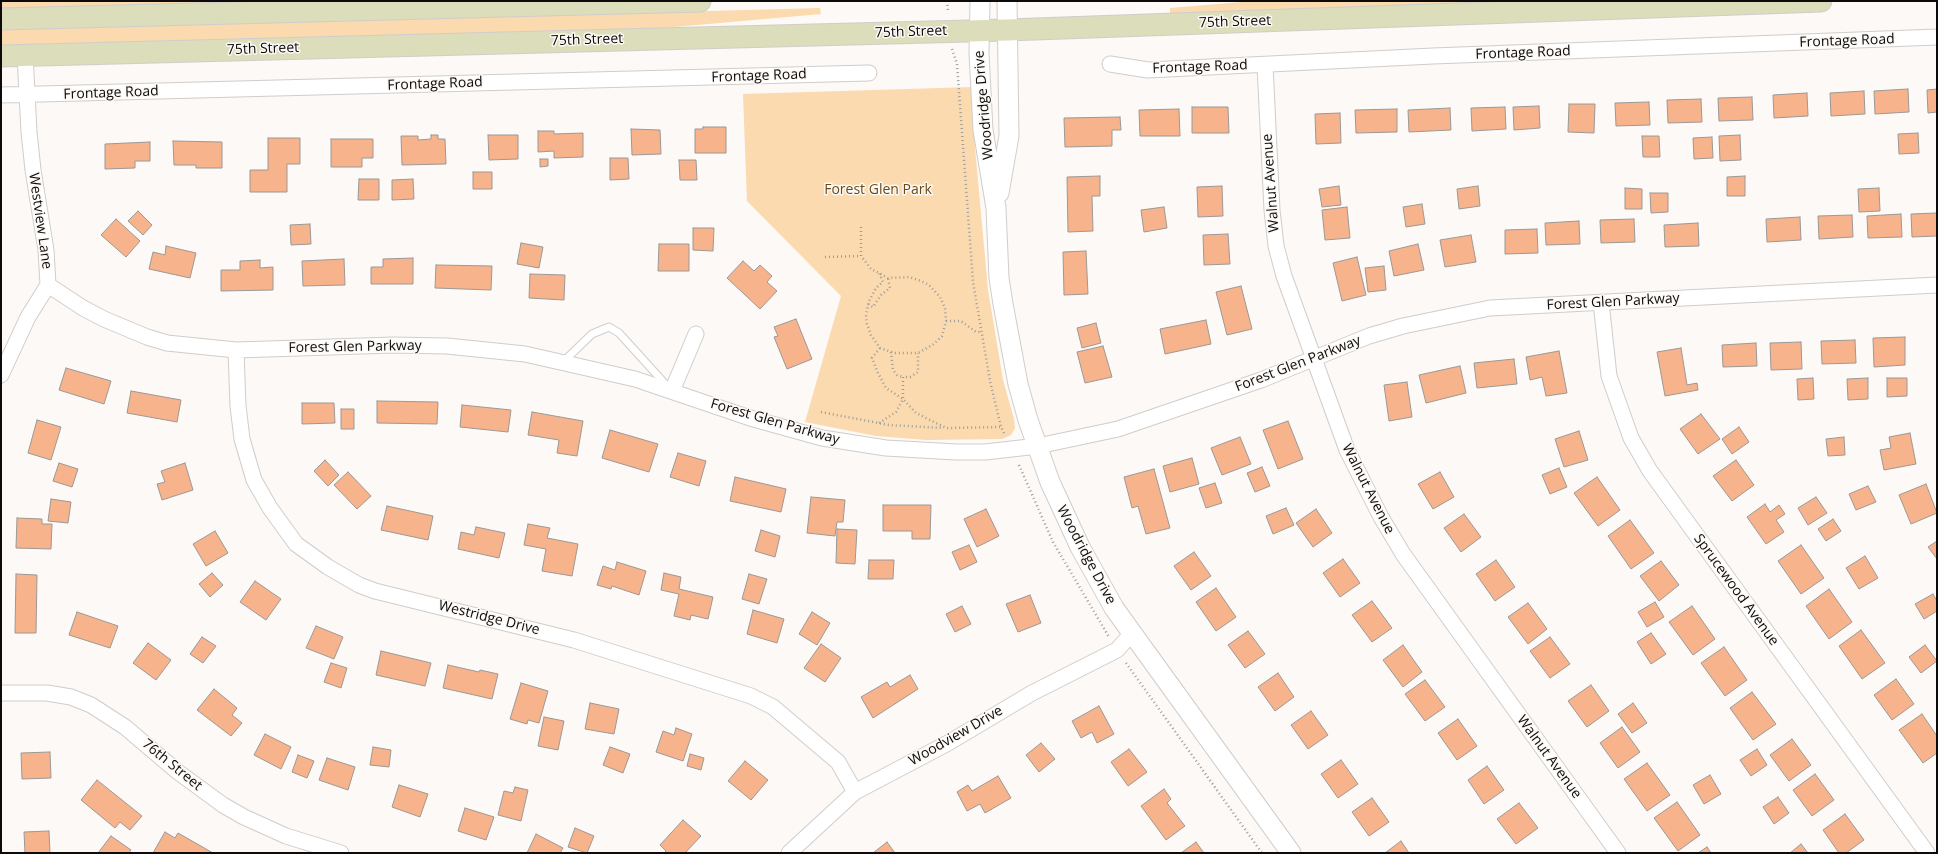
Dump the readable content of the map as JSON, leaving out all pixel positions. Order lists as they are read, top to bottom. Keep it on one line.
{"streets":{"main road":["75th Street"],"street":["Frontage Road","Woodridge Drive","Walnut Avenue","Westview Lane","Forest Glen Parkway","Sprucewood Avenue","Westridge Drive","Woodview Drive","76th Street"]},"crossings":[["75th Street","Woodridge Drive"],["75th Street","Westview Lane"],["Frontage Road","Walnut Avenue"],["Frontage Road","Westview Lane"],["Woodridge Drive","Forest Glen Parkway"],["Woodridge Drive","Woodview Drive"],["Walnut Avenue","Forest Glen Parkway"],["Westview Lane","Forest Glen Parkway"],["Forest Glen Parkway","Sprucewood Avenue"],["Forest Glen Parkway","Westridge Drive"],["Westridge Drive","Woodview Drive"]],"parks":["Forest Glen Park"]}
